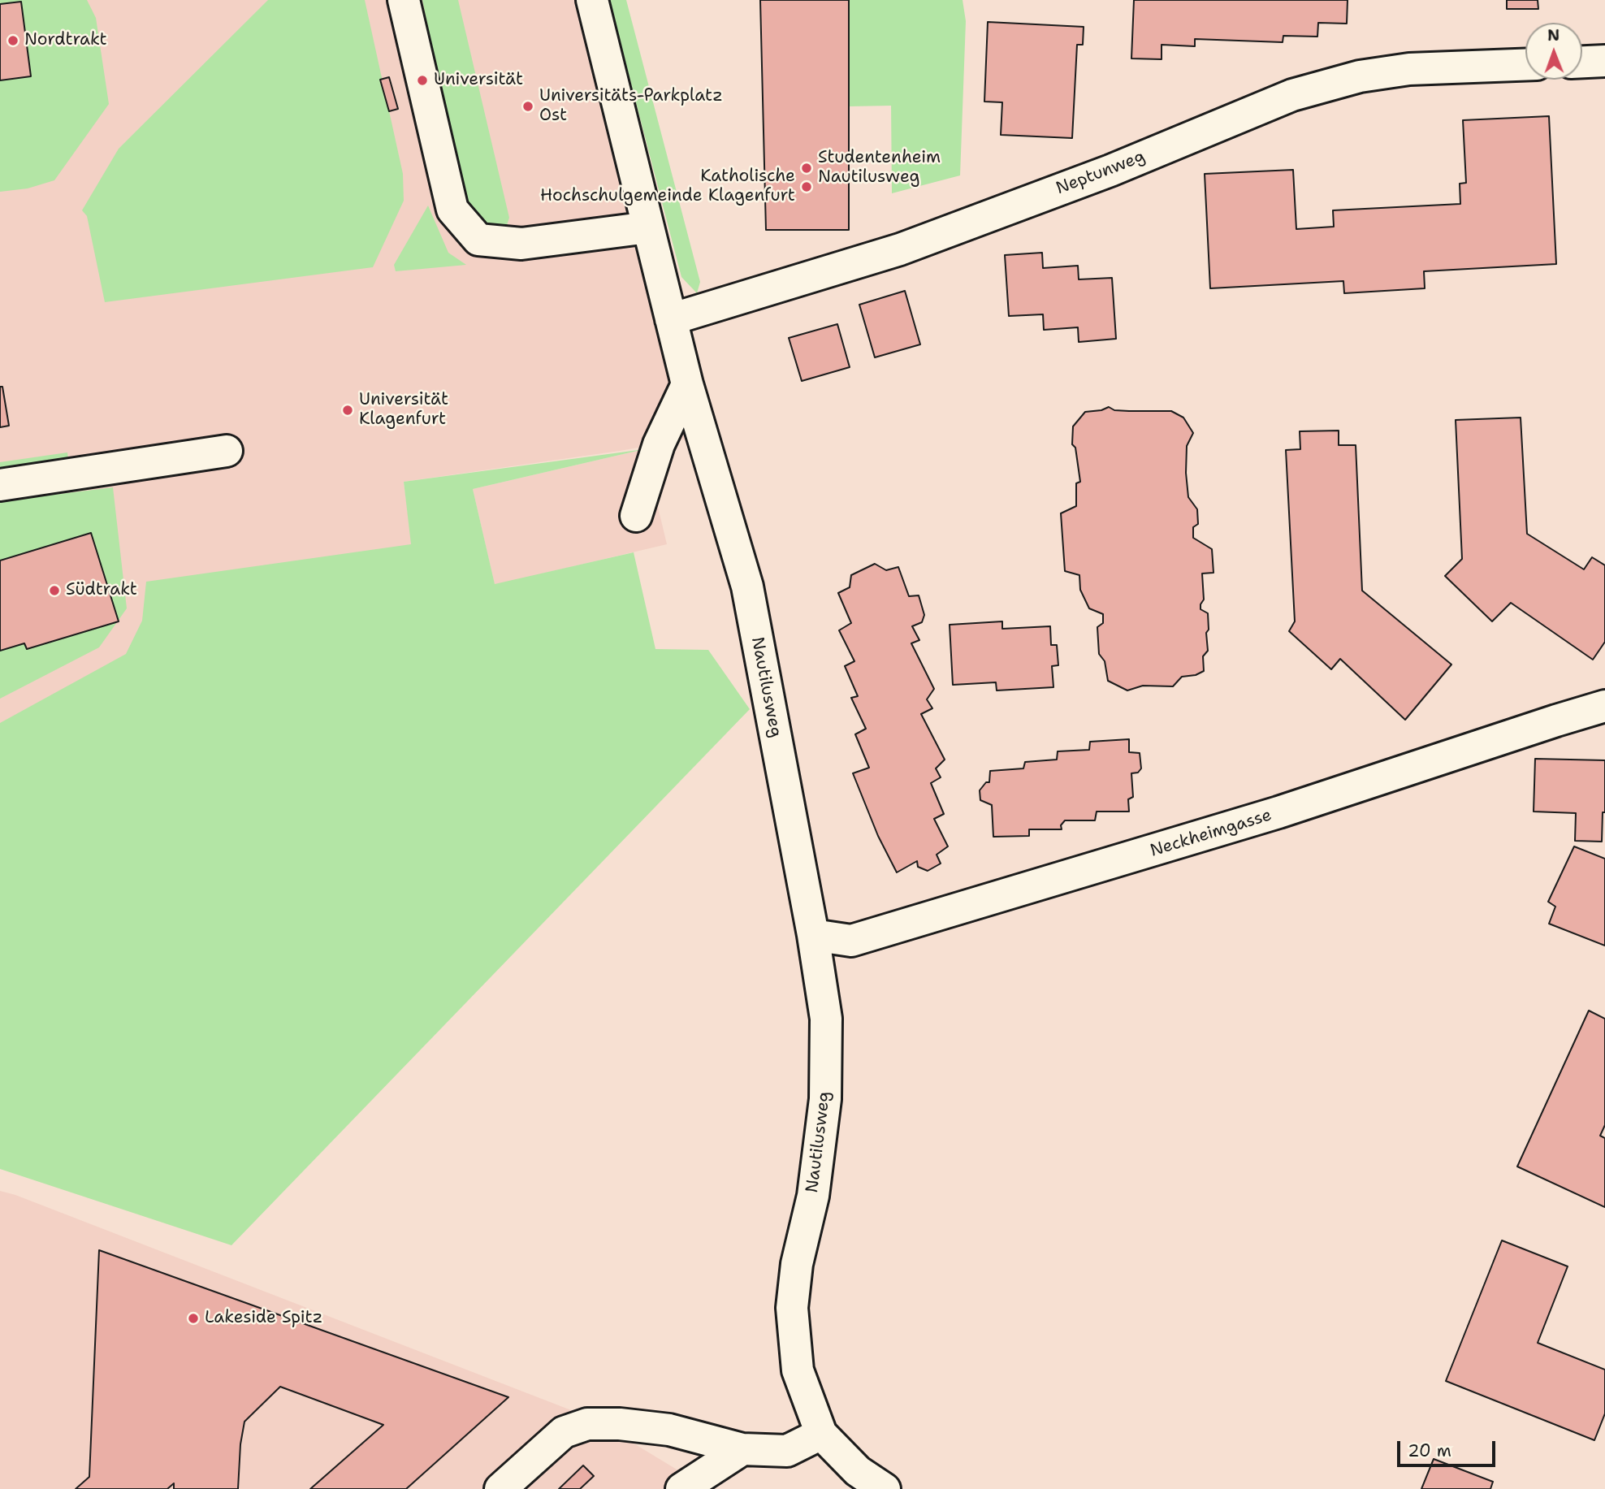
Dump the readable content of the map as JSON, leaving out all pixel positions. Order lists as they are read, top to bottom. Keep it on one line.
{"streets":{"street":["Neptunweg","Nautilusweg","Neckheimgasse"]},"crossings":[["Neptunweg","Nautilusweg"],["Nautilusweg","Neckheimgasse"]],"places":["Nordtrakt","Universität","Universitäts-Parkplatz Ost","Studentenheim Nautilusweg","Katholische Hochschulgemeinde Klagenfurt","Universität Klagenfurt","Südtrakt","Lakeside Spitz"],"scale_bar":"20 m","north":"top"}
